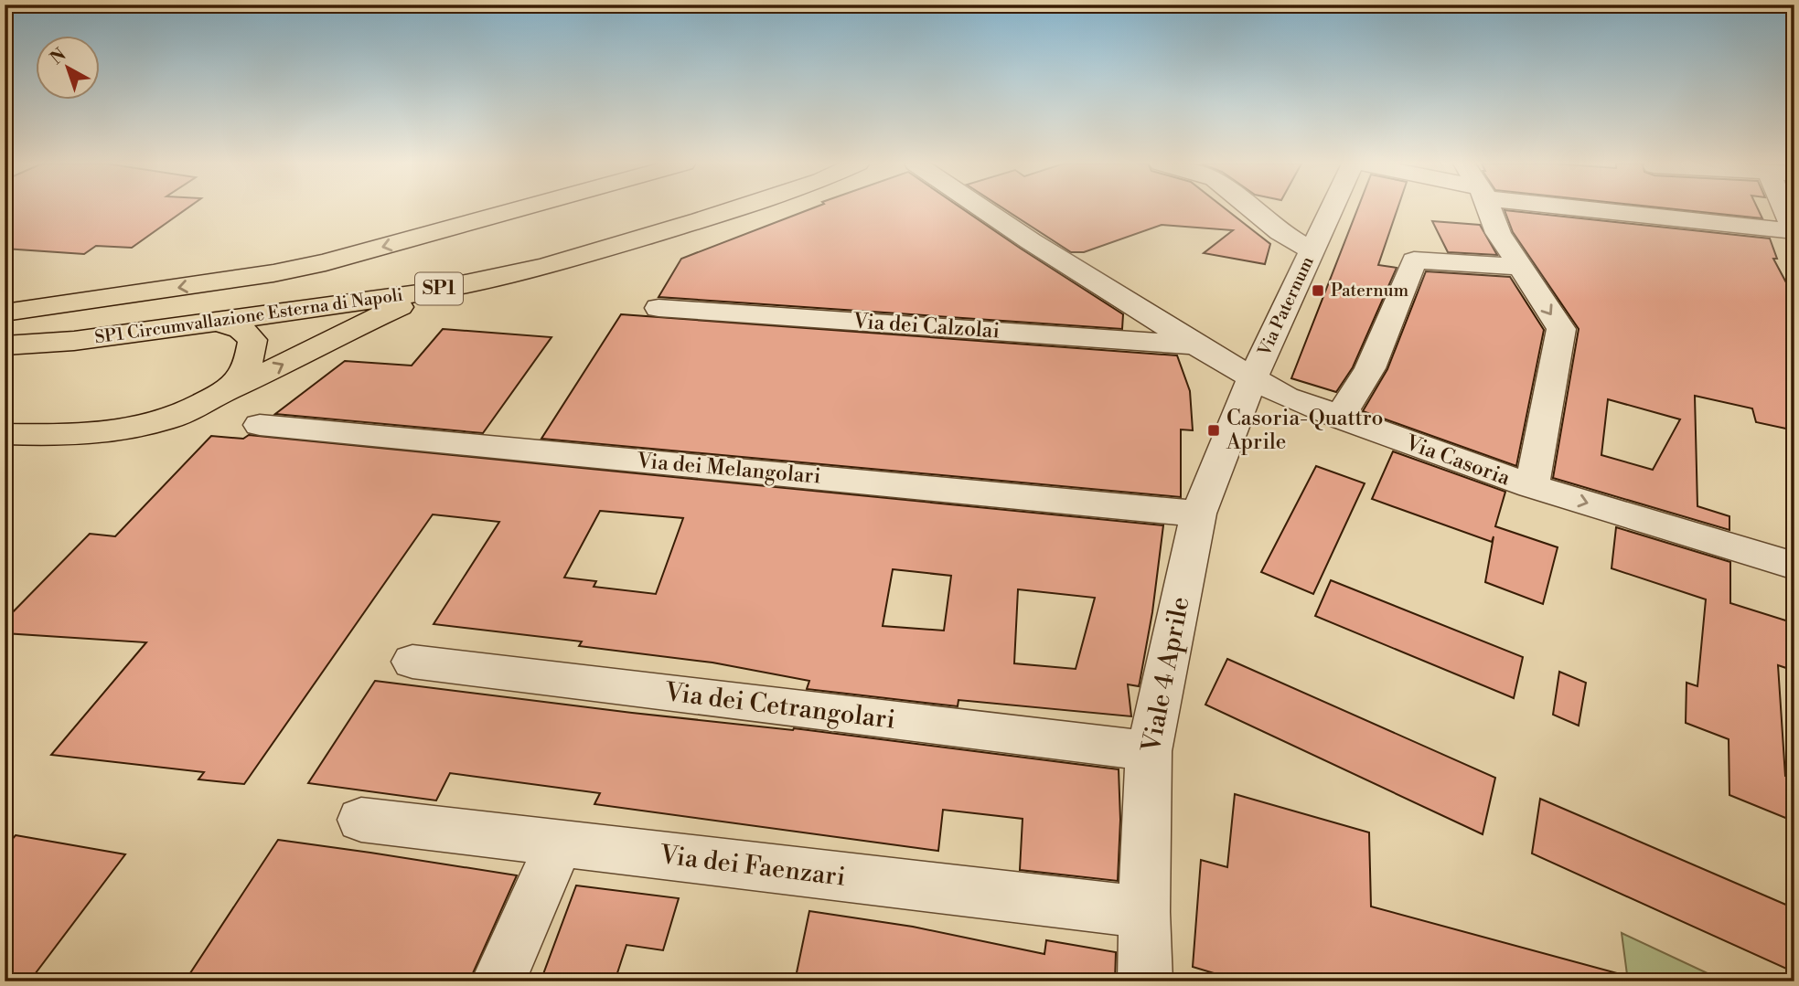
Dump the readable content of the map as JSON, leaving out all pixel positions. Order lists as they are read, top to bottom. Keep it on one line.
{"streets":{"highway":["SP1","SP1 Circumvallazione Esterna di Napoli"],"street":["Via Paternum","Via dei Calzolai","Via Casoria","Via dei Melangolari","Viale 4 Aprile","Via dei Cetrangolari","Via dei Faenzari"]},"crossings":[["Via Paternum","Via Casoria"],["Via Paternum","Viale 4 Aprile"],["Via dei Calzolai","Via Casoria"],["Via Casoria","Viale 4 Aprile"],["Via dei Melangolari","Viale 4 Aprile"],["Viale 4 Aprile","Via dei Cetrangolari"],["Viale 4 Aprile","Via dei Faenzari"]],"places":{"transit":["Paternum","Casoria-Quattro Aprile"]},"north":"top left"}
